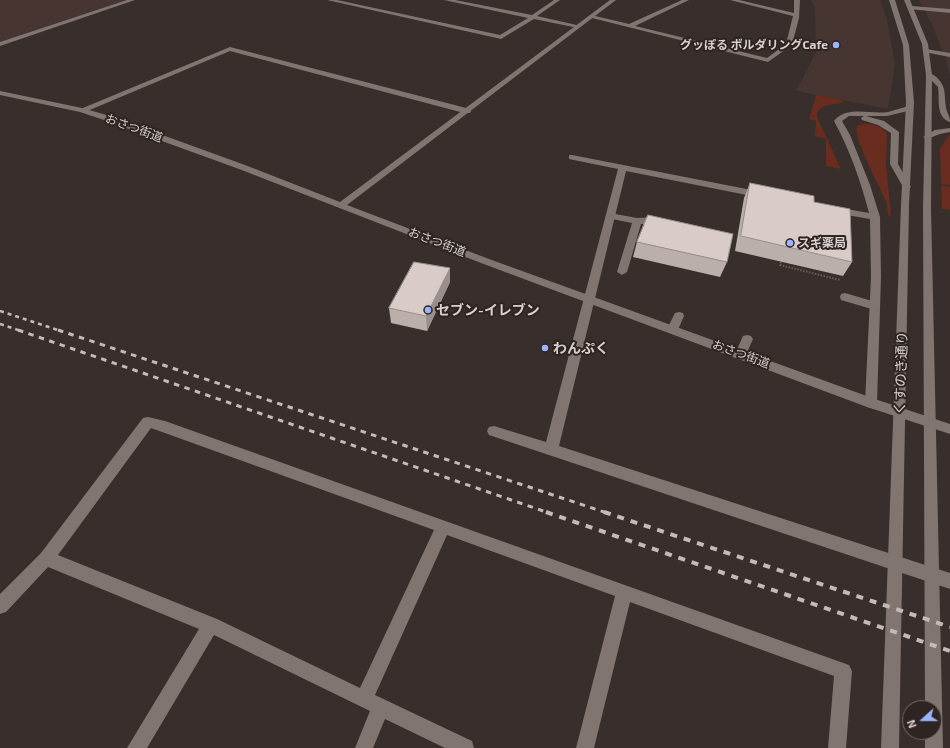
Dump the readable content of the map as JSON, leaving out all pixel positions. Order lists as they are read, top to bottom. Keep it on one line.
{"streets":{"street":["おさつ街道","くすのき通り"]},"places":["グッぽる ボルダリングCafe","スギ薬局","セブン-イレブン","わんぷく"],"north":"left"}
